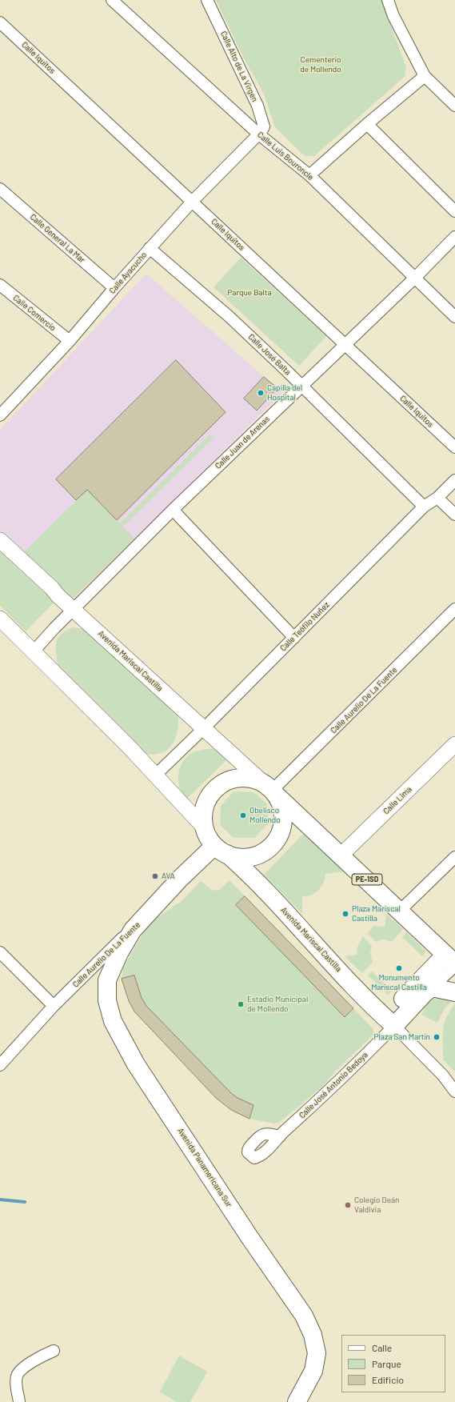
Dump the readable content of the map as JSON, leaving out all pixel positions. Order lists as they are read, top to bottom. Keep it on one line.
{"streets":{"main road":["Avenida Mariscal Castilla","Calle Aurelio De La Fuente","PE-1SD","Calle José Antonio Bedoya","Avenida Panamericana Sur"],"street":["Calle Iquitos","Calle Alto de La Virgen","Calle Luis Bouroncle","Calle General La Mar","Calle Ayacucho","Calle Comercio","Calle José Balta","Calle Juan de Arenas","Calle Teófilo Nuñez","Calle Lima"]},"crossings":[["Calle Iquitos","Calle Ayacucho"],["Calle Iquitos","Calle Juan de Arenas"],["Calle Alto de La Virgen","Calle Luis Bouroncle"],["Calle Alto de La Virgen","Calle Ayacucho"],["Calle Luis Bouroncle","Calle Ayacucho"],["Calle Luis Bouroncle","Calle Juan de Arenas"],["Calle General La Mar","Calle Ayacucho"],["Calle Ayacucho","Calle Comercio"],["Calle Ayacucho","Calle José Balta"],["Calle José Balta","Calle Juan de Arenas"],["Calle José Balta","Calle Teófilo Nuñez"],["Calle Juan de Arenas","Avenida Mariscal Castilla"],["Calle Teófilo Nuñez","Avenida Mariscal Castilla"],["Avenida Mariscal Castilla","Calle Aurelio De La Fuente"],["Avenida Mariscal Castilla","Calle Lima"],["Avenida Mariscal Castilla","Calle José Antonio Bedoya"],["Calle Aurelio De La Fuente","Avenida Panamericana Sur"]],"parks":["Cementerio de Mollendo","Parque Balta"],"places":["Capilla del Hospital","Obelisco Mollendo","AVA","Plaza Mariscal Castilla","Monumento Mariscal Castilla","Estadio Municipal de Mollendo","Plaza San Martín","Colegio Deán Valdivia"],"legend":["Calle","Parque","Edificio"]}
